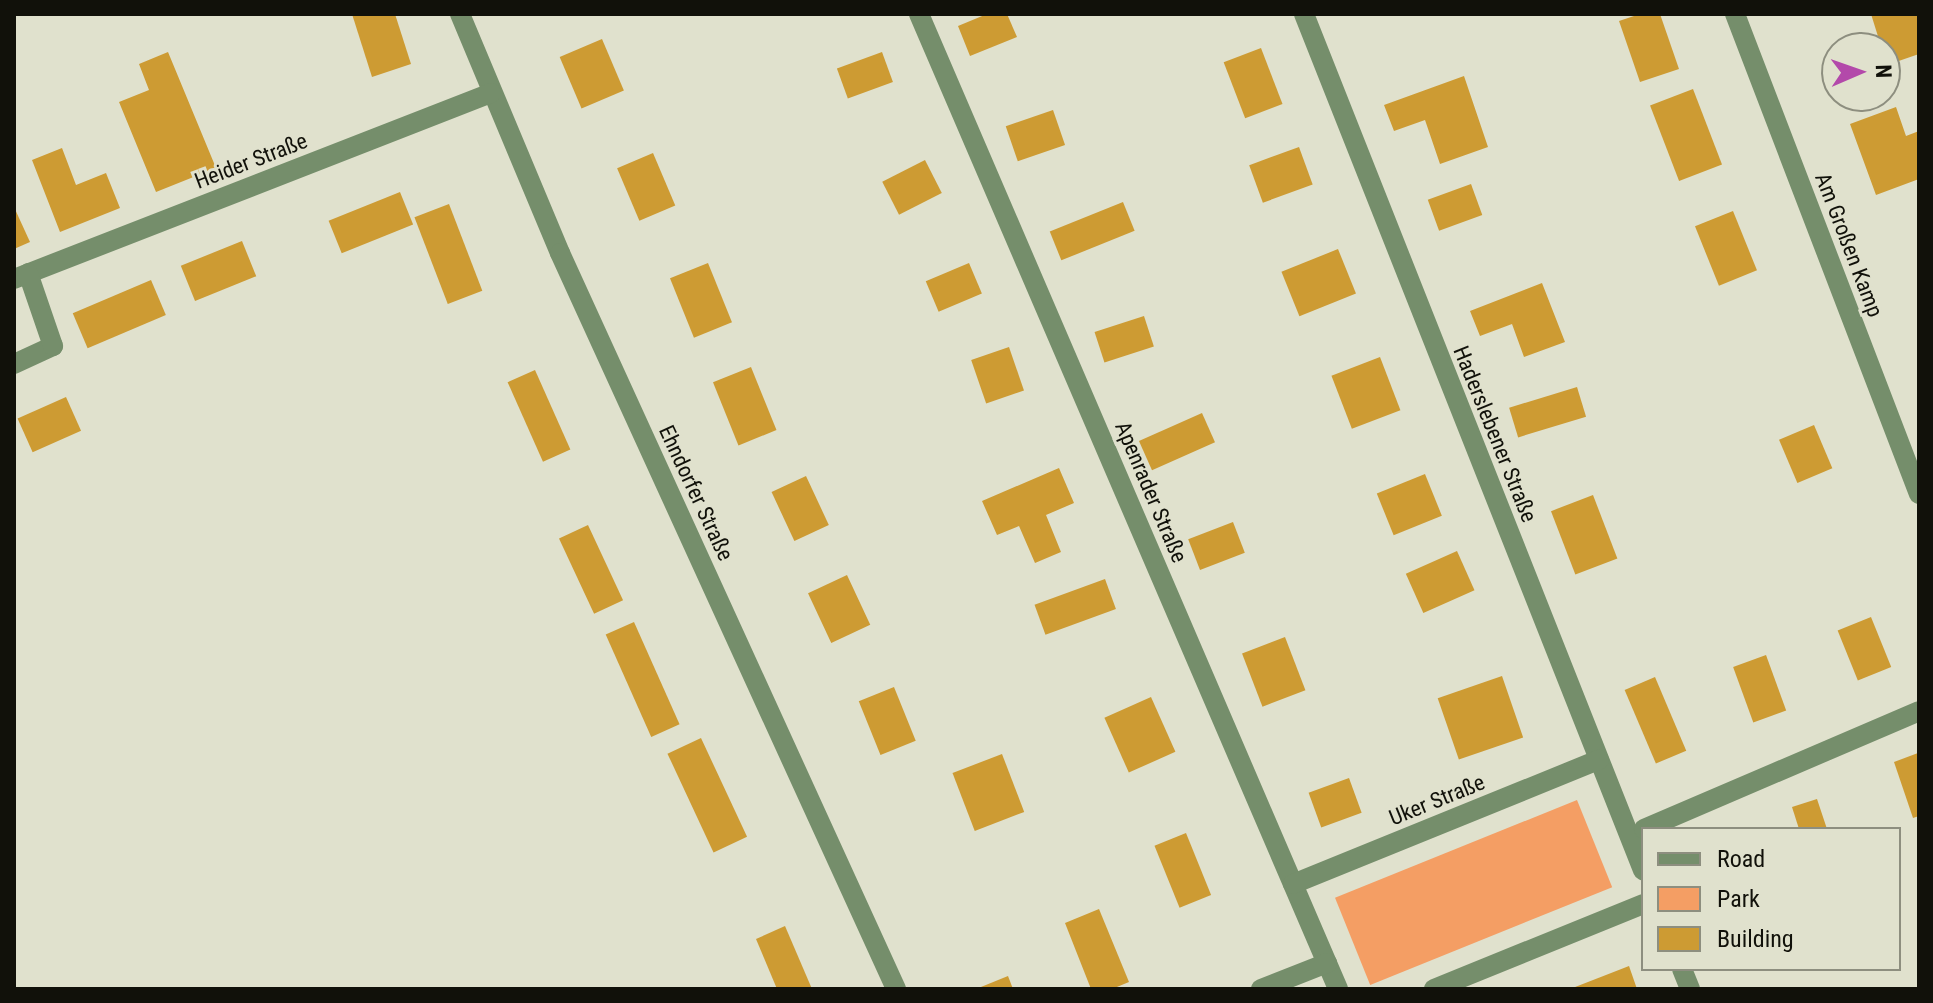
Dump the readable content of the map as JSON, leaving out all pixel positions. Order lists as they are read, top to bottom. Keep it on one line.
{"streets":{"street":["Heider Straße","Am Großen Kamp","Haderslebener Straße","Apenrader Straße","Ehndorfer Straße","Uker Straße"]},"crossings":[["Heider Straße","Ehndorfer Straße"],["Haderslebener Straße","Uker Straße"],["Apenrader Straße","Uker Straße"]],"legend":["Road","Park","Building"],"north":"right"}
